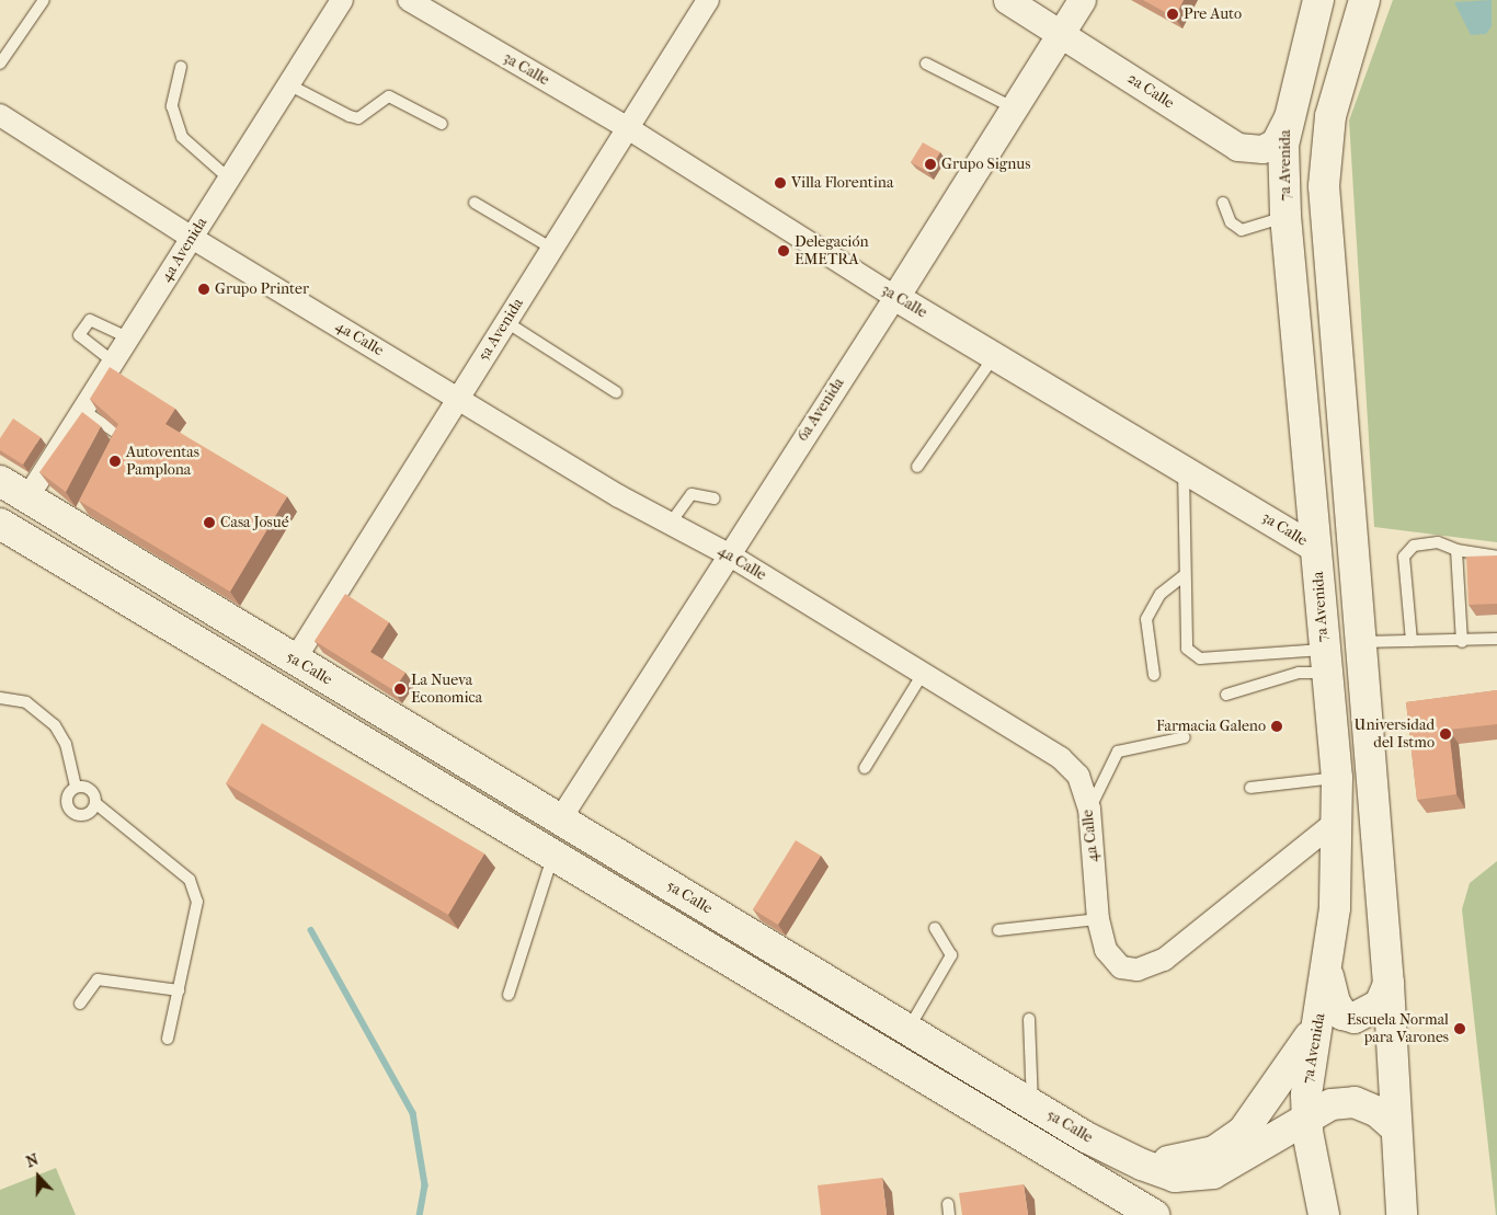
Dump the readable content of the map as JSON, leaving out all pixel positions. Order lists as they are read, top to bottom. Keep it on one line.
{"streets":{"main road":["7a Avenida","5a Calle"],"street":["3a Calle","2a Calle","4a Avenida","5a Avenida","4a Calle","6a Avenida"]},"crossings":[["3a Calle","7a Avenida"],["3a Calle","5a Avenida"],["3a Calle","6a Avenida"],["2a Calle","7a Avenida"],["2a Calle","6a Avenida"],["7a Avenida","4a Calle"],["7a Avenida","5a Calle"],["4a Avenida","4a Calle"],["4a Avenida","5a Calle"],["5a Avenida","4a Calle"],["5a Avenida","5a Calle"],["4a Calle","6a Avenida"],["6a Avenida","5a Calle"]],"places":["Pre Auto","Grupo Signus","Villa Florentina","Delegación EMETRA","Grupo Printer","Autoventas Pamplona","Casa Josué","La Nueva Economica","Farmacia Galeno","Universidad del Istmo","Escuela Normal para Varones"],"north":"top"}
